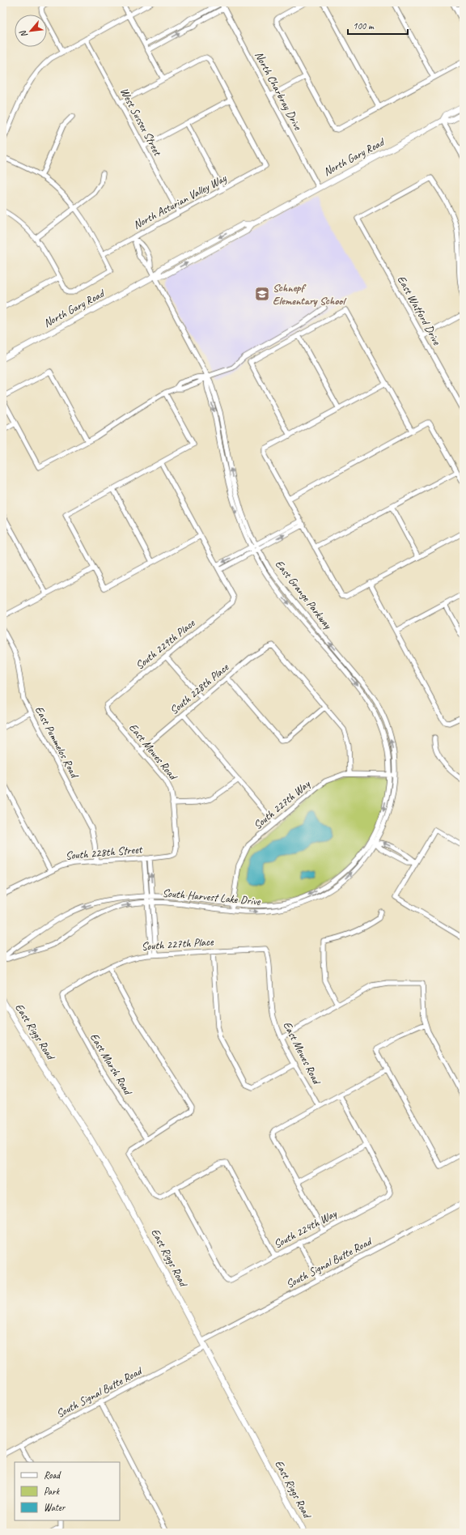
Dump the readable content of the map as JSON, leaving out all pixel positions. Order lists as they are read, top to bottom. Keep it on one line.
{"streets":{"main road":["North Gary Road","East Riggs Road"],"street":["North Charbray Drive","West Sussex Street","North Asturian Valley Way","East Watford Drive","East Grange Parkway","South 229th Place","South 228th Place","East Pummelos Road","East Mewes Road","South 227th Way","South 228th Street","South Harvest Lake Drive","South 227th Place","East Marsh Road","South 224th Way","South Signal Butte Road"]},"crossings":[["North Charbray Drive","North Gary Road"],["West Sussex Street","North Asturian Valley Way"],["North Gary Road","East Grange Parkway"],["East Grange Parkway","South 227th Way"],["East Grange Parkway","South Harvest Lake Drive"],["South 229th Place","East Mewes Road"],["South 228th Place","East Mewes Road"],["East Pummelos Road","South 228th Street"],["East Mewes Road","South 228th Street"],["East Mewes Road","South 227th Place"],["South 227th Way","South Harvest Lake Drive"],["South 227th Place","East Marsh Road"],["East Riggs Road","South Signal Butte Road"]],"places":{"school or university":["Schnepf Elementary School"]},"legend":["Road","Park","Water"],"scale_bar":"100 m","north":"bottom left"}
